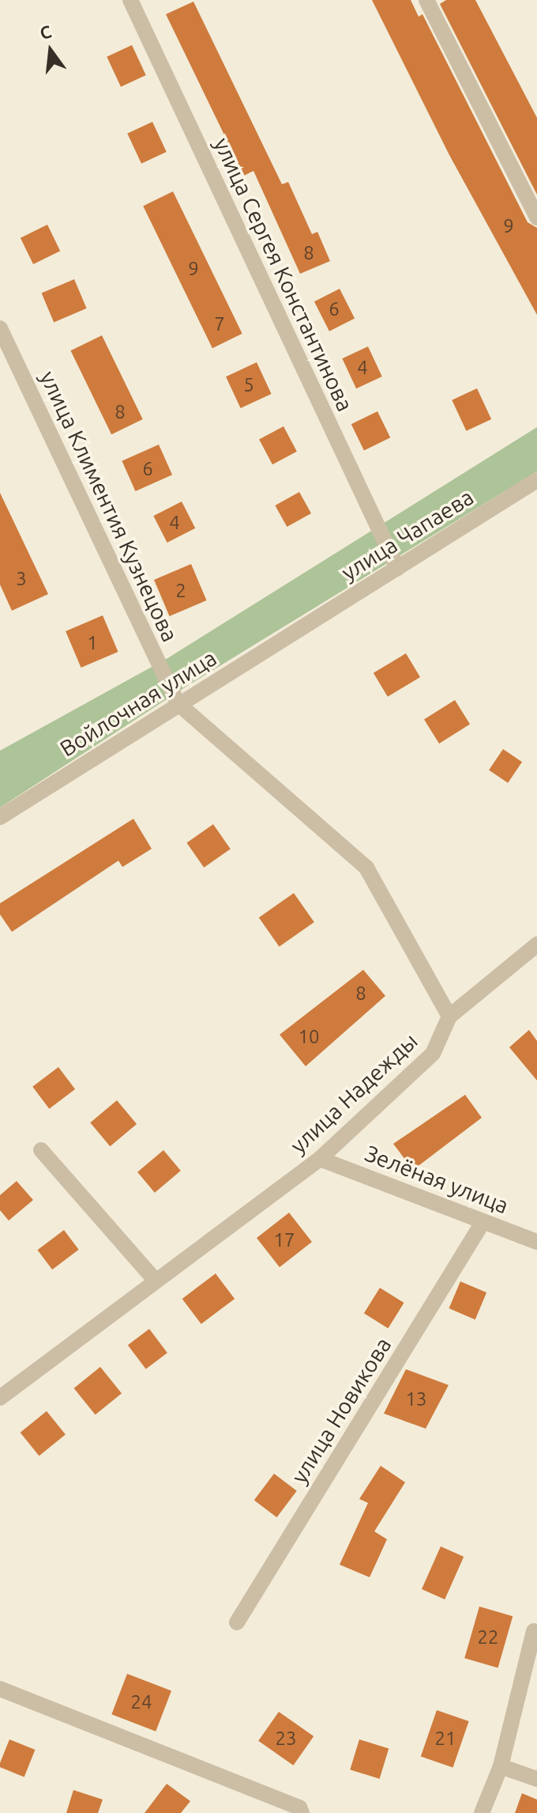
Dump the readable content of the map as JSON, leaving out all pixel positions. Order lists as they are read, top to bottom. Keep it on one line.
{"streets":{"street":["улица Сергея Константинова","улица Климентия Кузнецова","улица Чапаева","Войлочная улица","улица Надежды","Зелёная улица","улица Новикова"]},"crossings":[["улица Сергея Константинова","улица Чапаева"],["улица Климентия Кузнецова","Войлочная улица"],["улица Чапаева","Войлочная улица"],["улица Надежды","Зелёная улица"],["Зелёная улица","улица Новикова"]],"house_numbers":["9","8","9","6","7","4","5","8","6","4","3","2","1","8","10","17","13","22","24","23","21"],"north":"top"}
